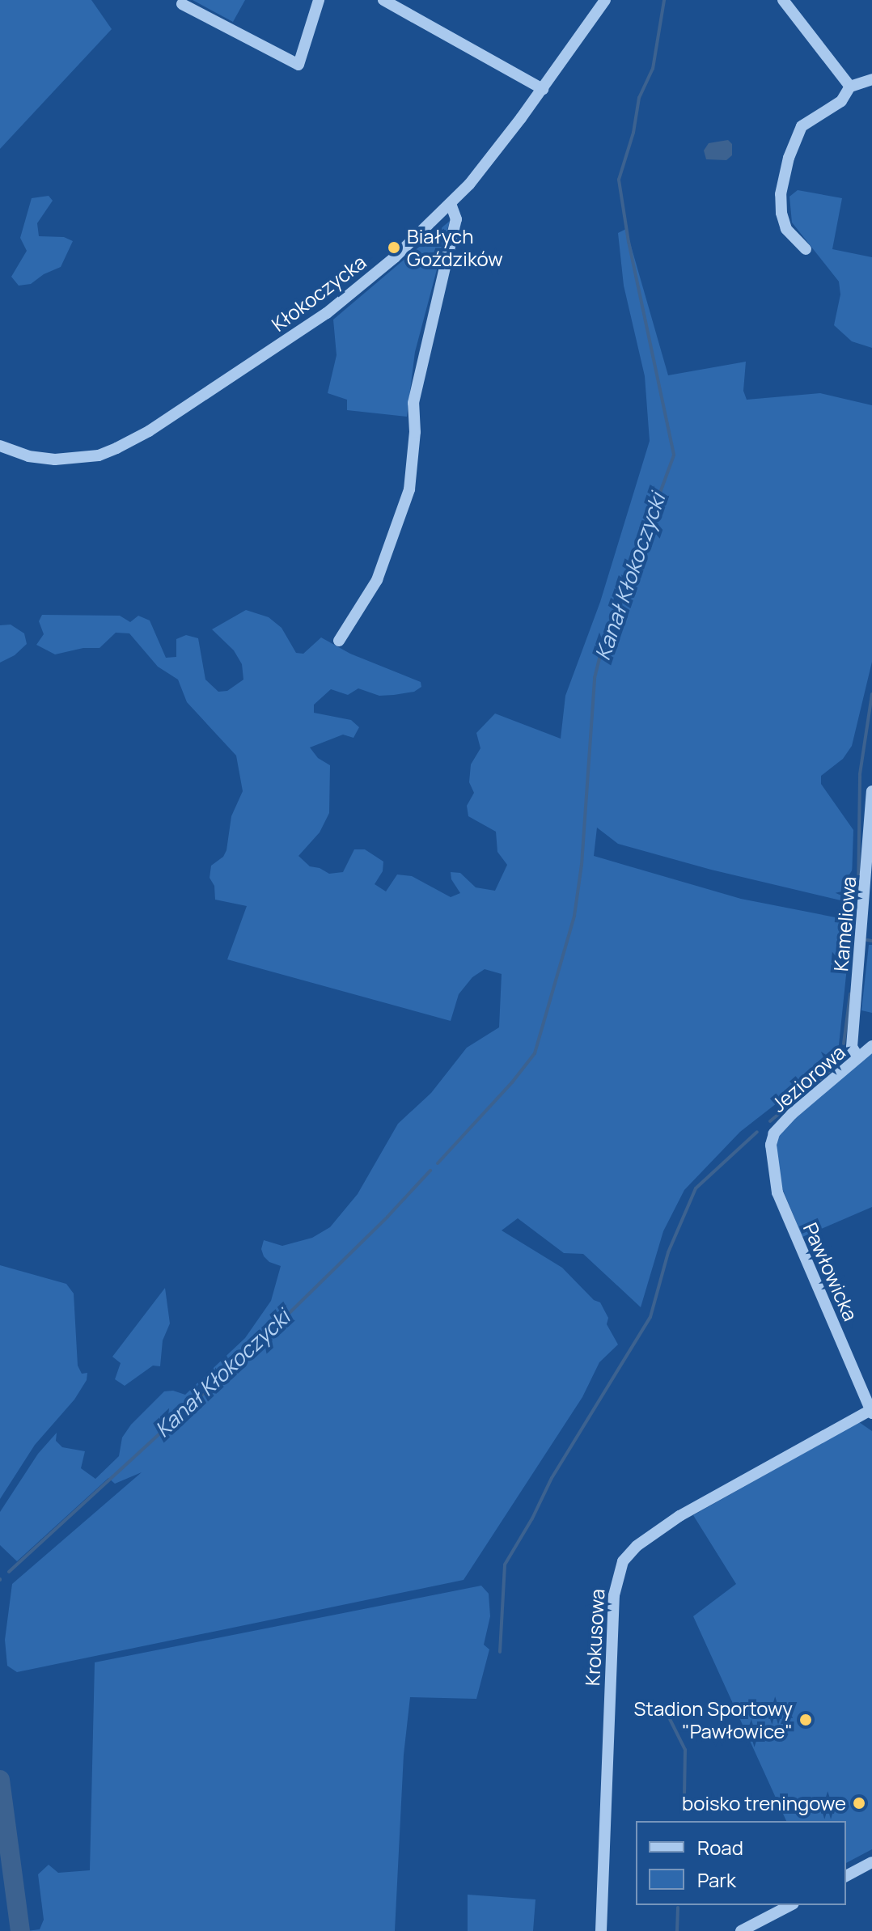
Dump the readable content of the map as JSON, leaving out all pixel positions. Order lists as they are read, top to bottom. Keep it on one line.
{"streets":{"street":["Kłokoczycka","Kameliowa","Jeziorowa","Pawłowicka","Krokusowa"]},"crossings":[["Kameliowa","Jeziorowa"],["Jeziorowa","Pawłowicka"],["Pawłowicka","Krokusowa"]],"water":["Kanał Kłokoczycki"],"places":["Białych Goździków","Stadion Sportowy \"Pawłowice\"","boisko treningowe"],"legend":["Road","Park"]}
